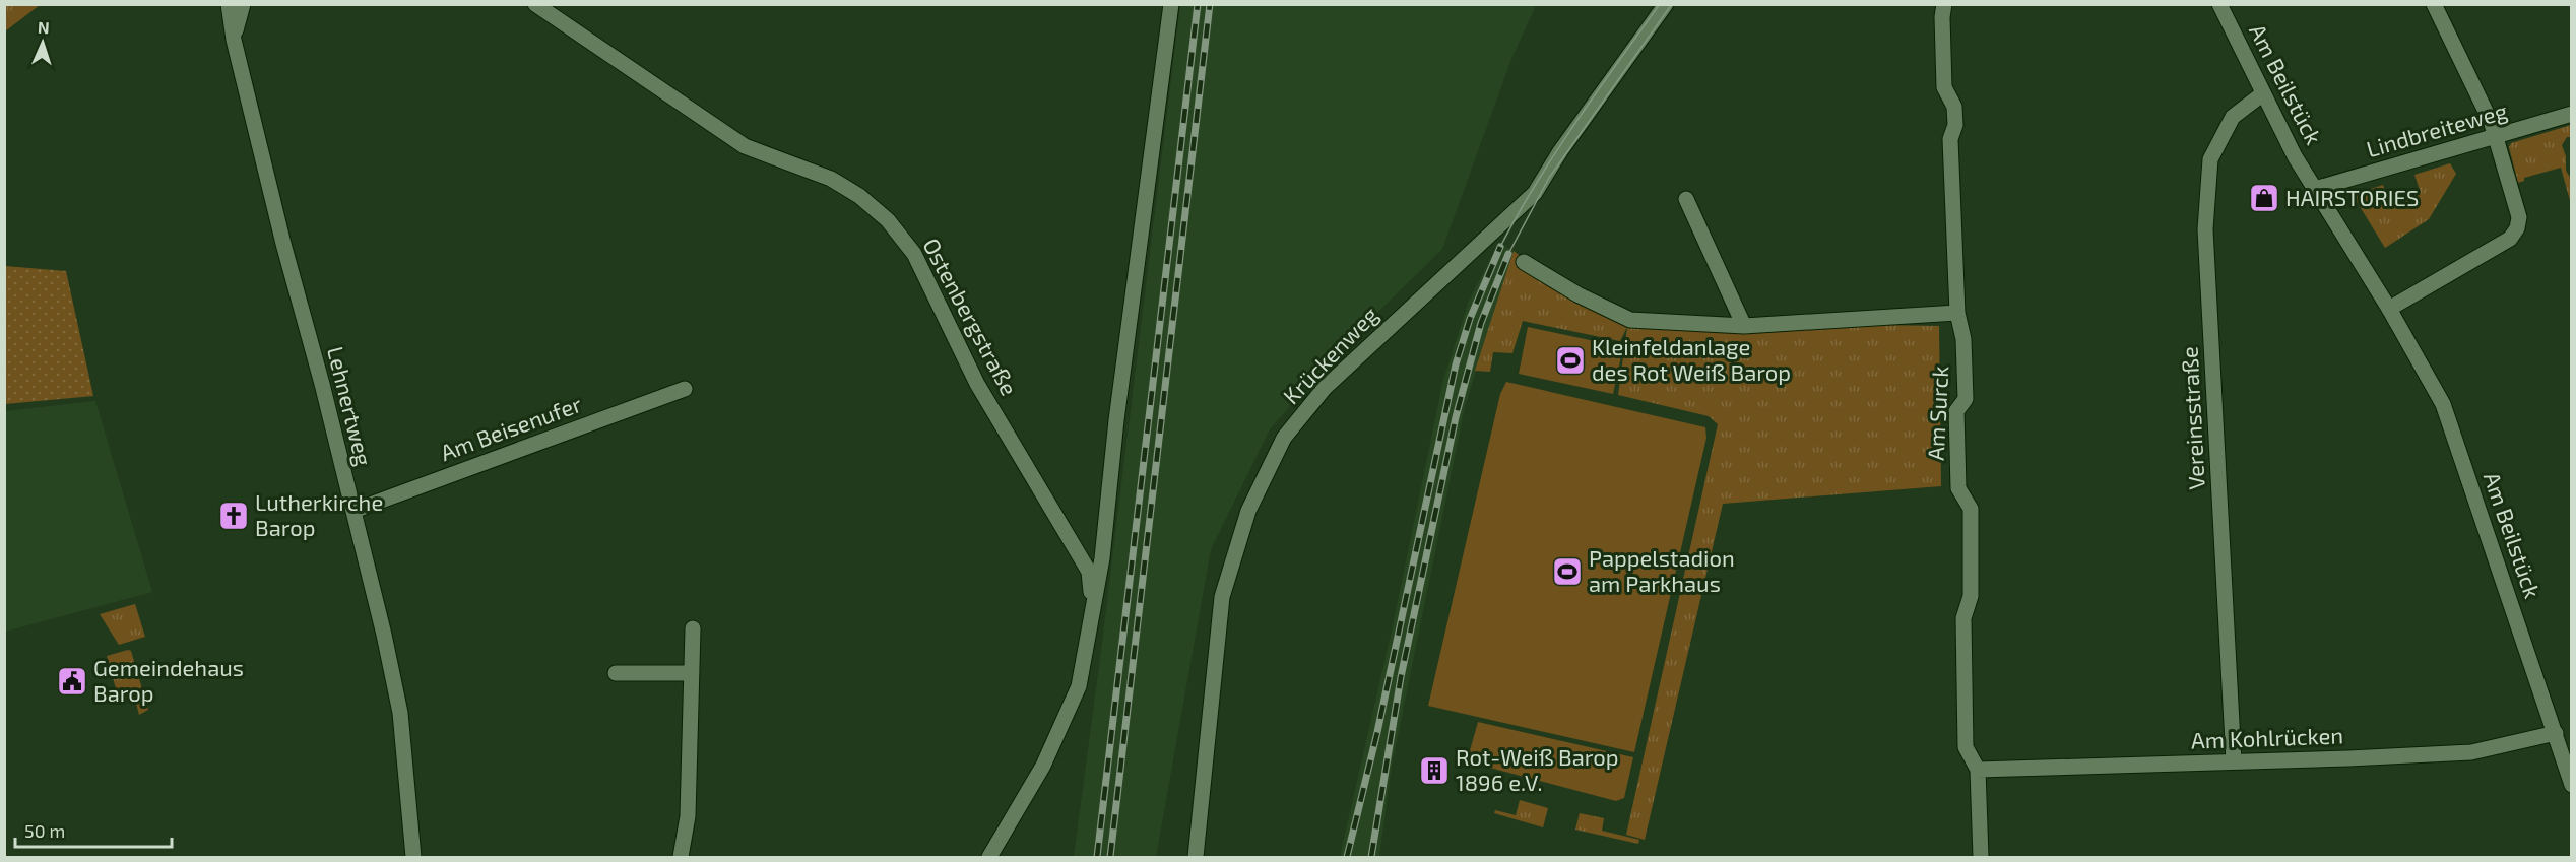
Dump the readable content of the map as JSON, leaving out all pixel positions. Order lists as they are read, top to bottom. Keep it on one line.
{"streets":{"street":["Am Beilstück","Lindbreiteweg","Ostenbergstraße","Krückenweg","Lehnertweg","Am Surck","Vereinsstraße","Am Beisenufer","Am Kohlrücken"]},"crossings":[["Am Beilstück","Lindbreiteweg"],["Am Beilstück","Vereinsstraße"],["Am Beilstück","Am Kohlrücken"],["Lehnertweg","Am Beisenufer"],["Am Surck","Am Kohlrücken"],["Vereinsstraße","Am Kohlrücken"]],"places":{"shop":["HAIRSTORIES"],"sports":["Kleinfeldanlage des Rot Weiß Barop","Pappelstadion am Parkhaus"],"church":["Lutherkirche Barop"],"public building":["Gemeindehaus Barop"],"building":["Rot-Weiß Barop 1896 e.V."]},"scale_bar":"50 m","north":"top"}
